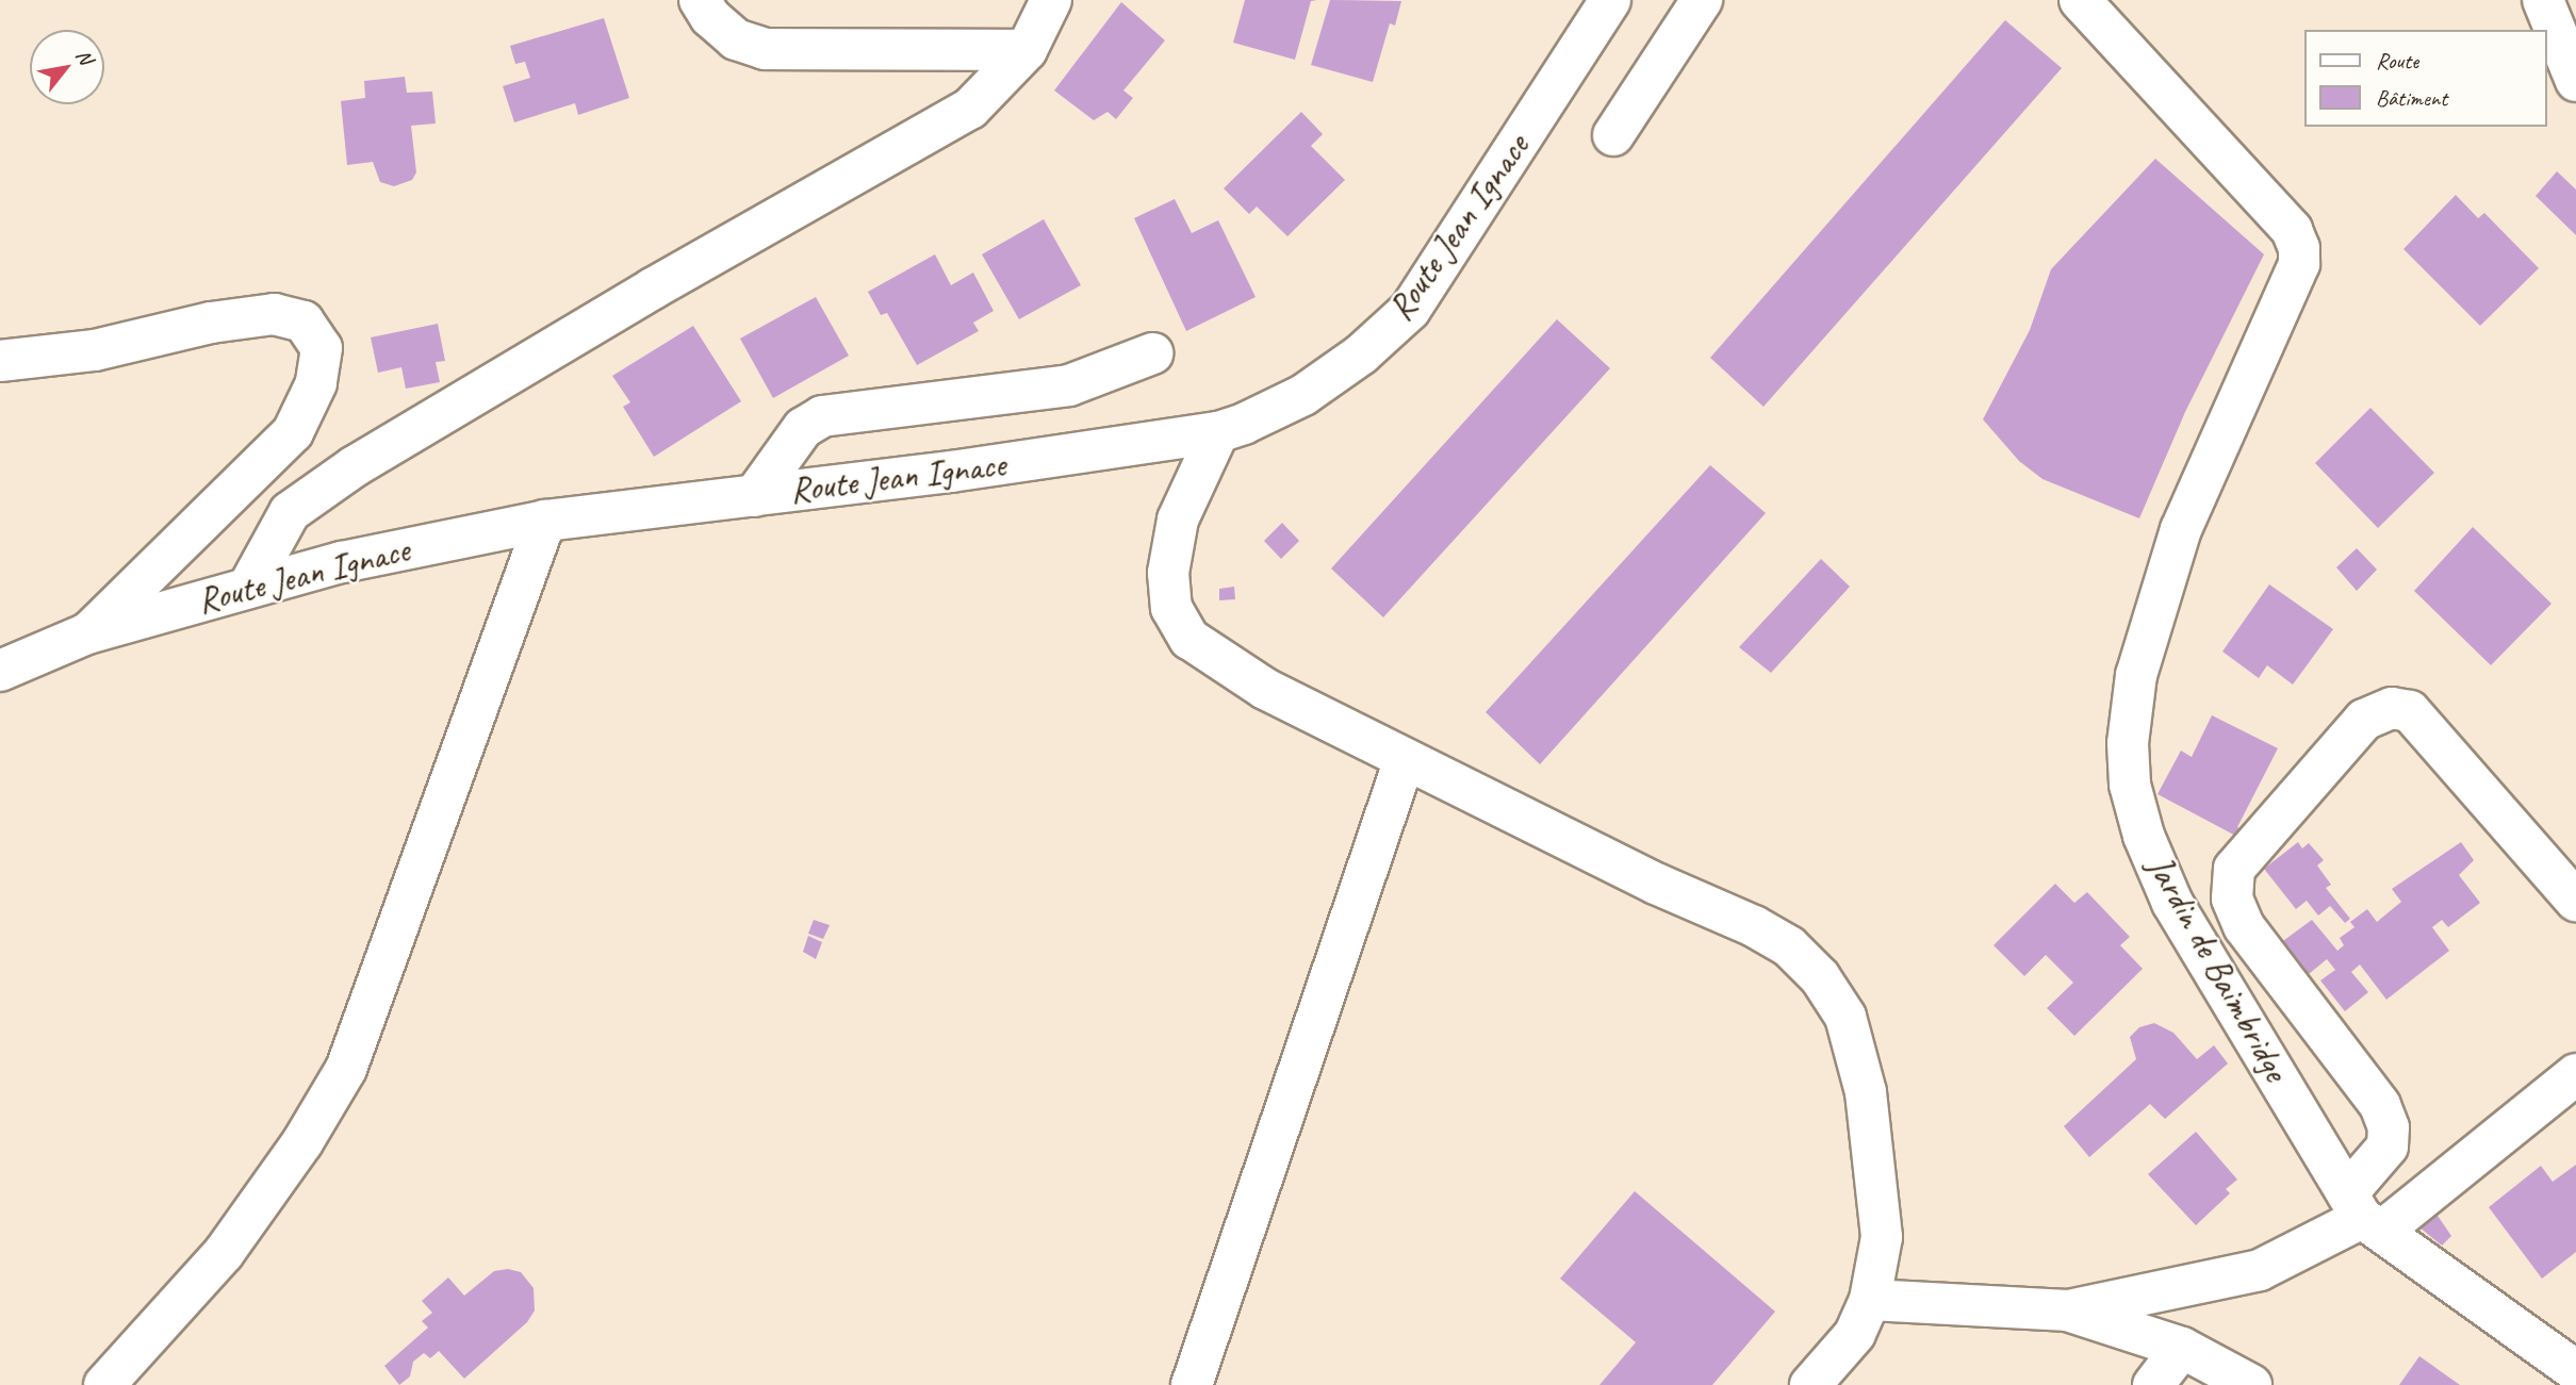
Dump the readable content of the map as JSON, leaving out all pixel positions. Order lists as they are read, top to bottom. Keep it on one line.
{"streets":{"street":["Route Jean Ignace","Jardin de Baimbridge"]},"legend":["Route","Bâtiment"],"north":"top right"}
